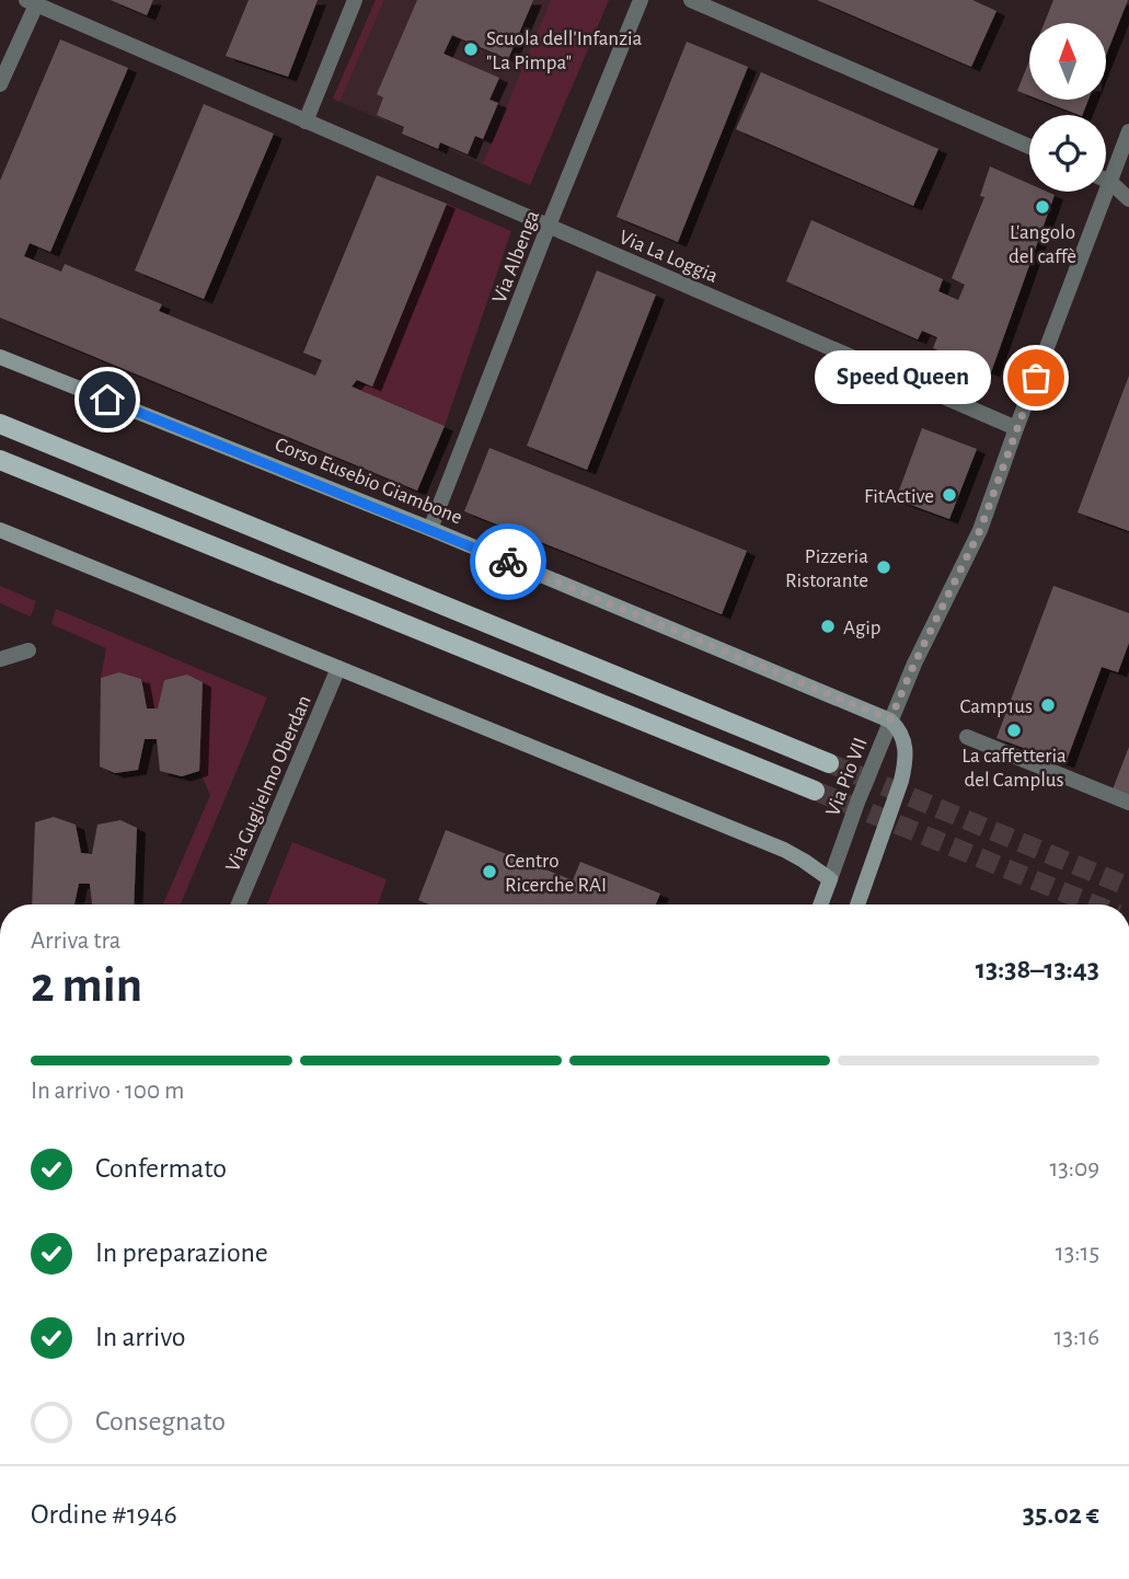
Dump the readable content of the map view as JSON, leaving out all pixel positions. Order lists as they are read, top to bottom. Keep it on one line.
{"streets":{"street":["Via La Loggia","Via Albenga","Corso Eusebio Giambone","Via Pio VII","Via Guglielmo Oberdan"]},"crossings":[["Via La Loggia","Via Albenga"],["Via Albenga","Corso Eusebio Giambone"],["Corso Eusebio Giambone","Via Pio VII"]],"places":["Scuola dell'Infanzia \"La Pimpa\"","L'angolo del caffè","Speed Queen","FitActive","Pizzeria Ristorante","Agip","Camp1us","La caffetteria del Camplus","Centro Ricerche RAI"],"north":"top","page":{"bubble":"Speed Queen","heading":["2 min","Arriva tra","13:38–13:43"],"panel":["Ordine #1946","35.02 €"],"bar":"In arrivo · 100 m","list":[["Confermato","13:09"],["In preparazione","13:15"],["In arrivo","13:16"],"Consegnato"]}}
